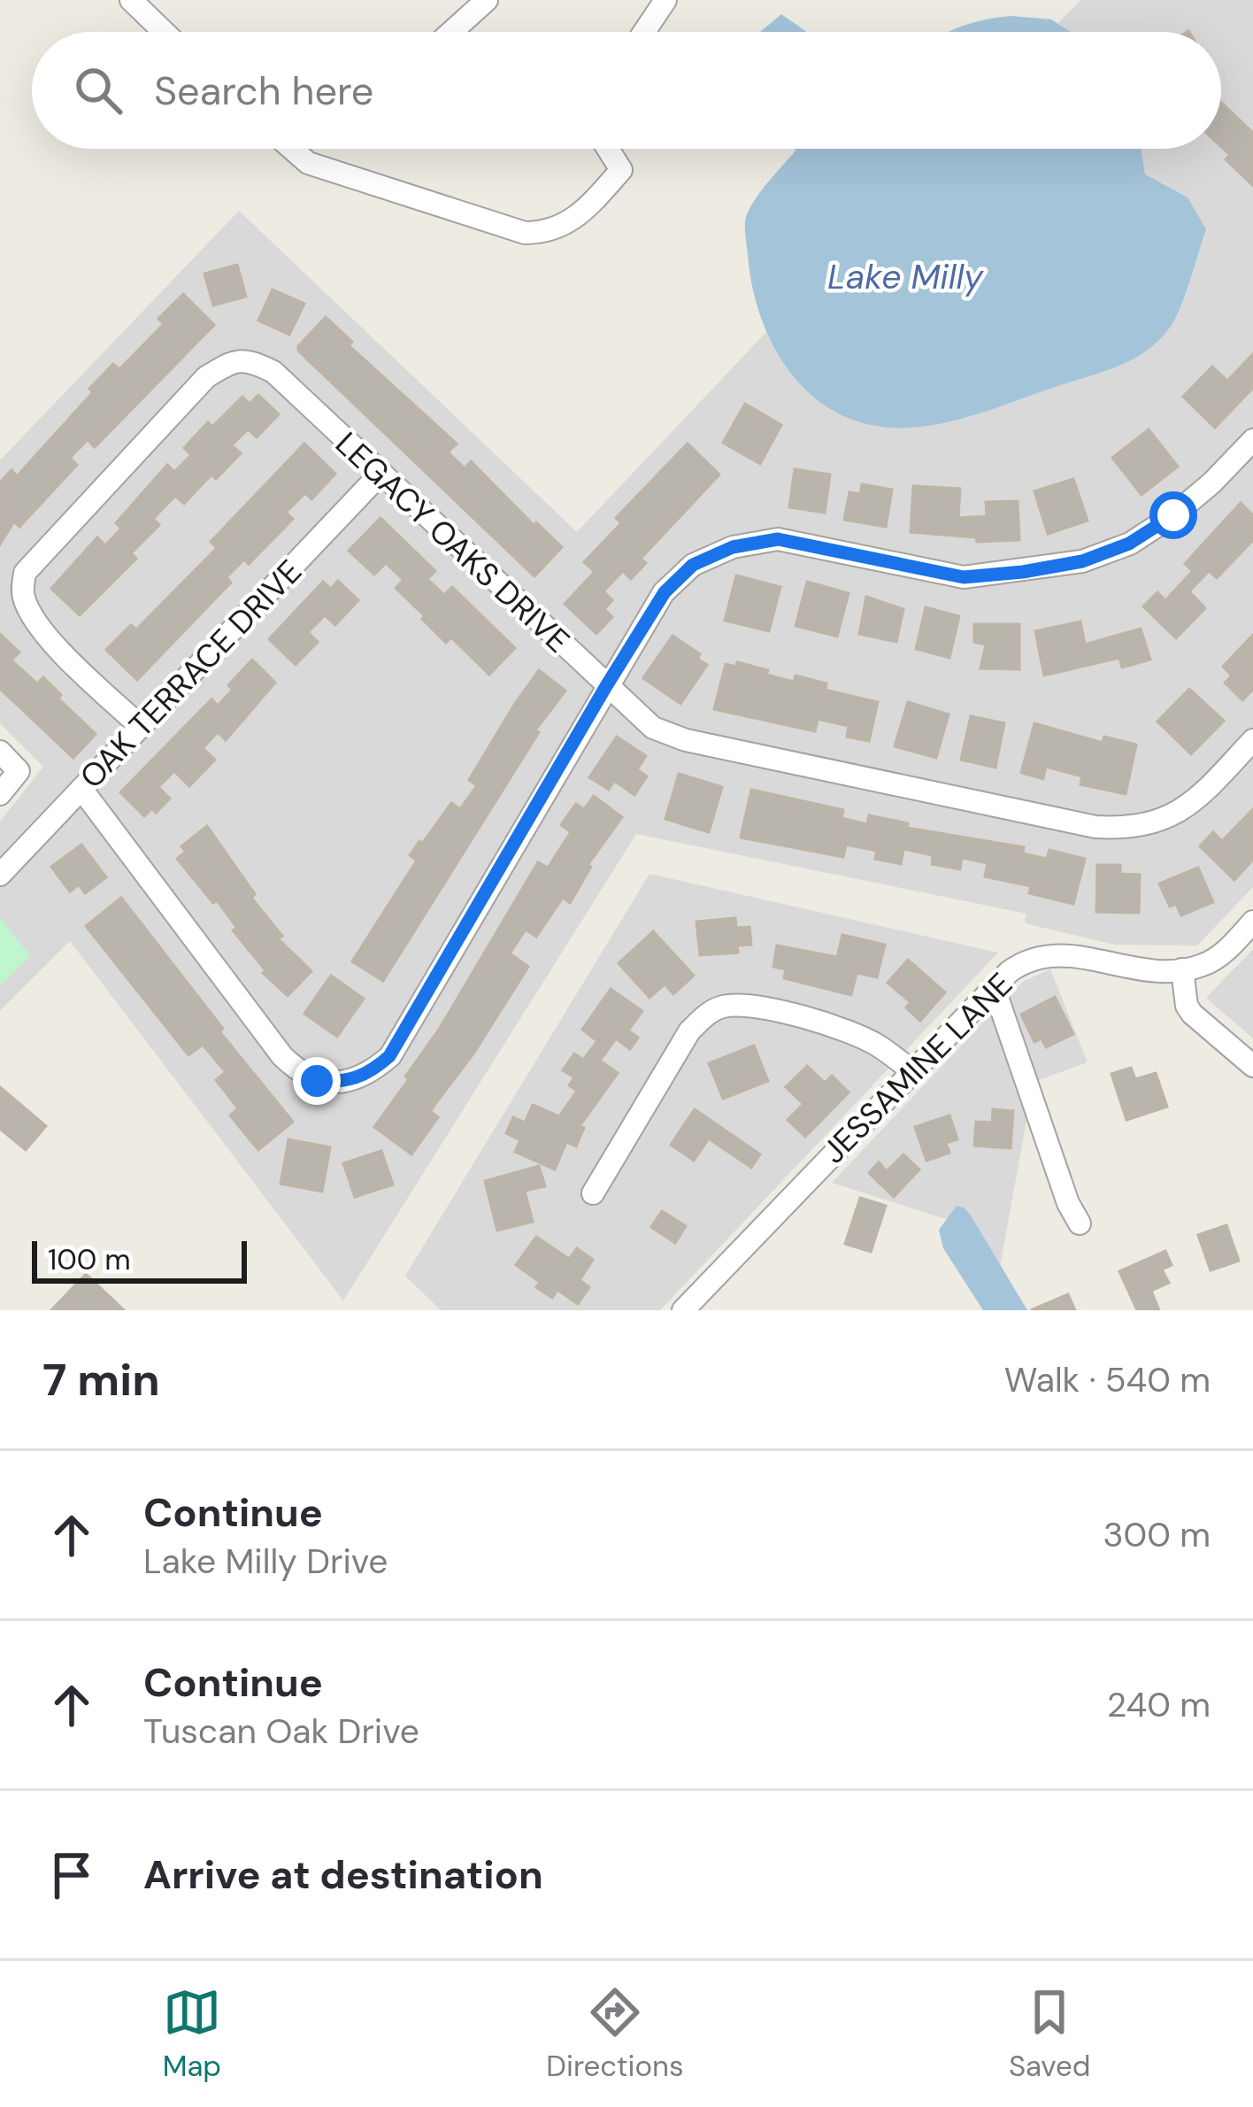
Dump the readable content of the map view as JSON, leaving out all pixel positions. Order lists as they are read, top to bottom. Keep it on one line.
{"streets":{"street":["LEGACY OAKS DRIVE","OAK TERRACE DRIVE","JESSAMINE LANE"]},"crossings":[["LEGACY OAKS DRIVE","OAK TERRACE DRIVE"]],"water":["Lake Milly"],"scale_bar":"100 m","page":{"search":"Search here","scale":"100 m","heading":["7 min","Walk · 540 m"],"list":[["Continue","Lake Milly Drive","300 m"],["Continue","Tuscan Oak Drive","240 m"],"Arrive at destination"],"nav":["Map","Directions","Saved"]}}
